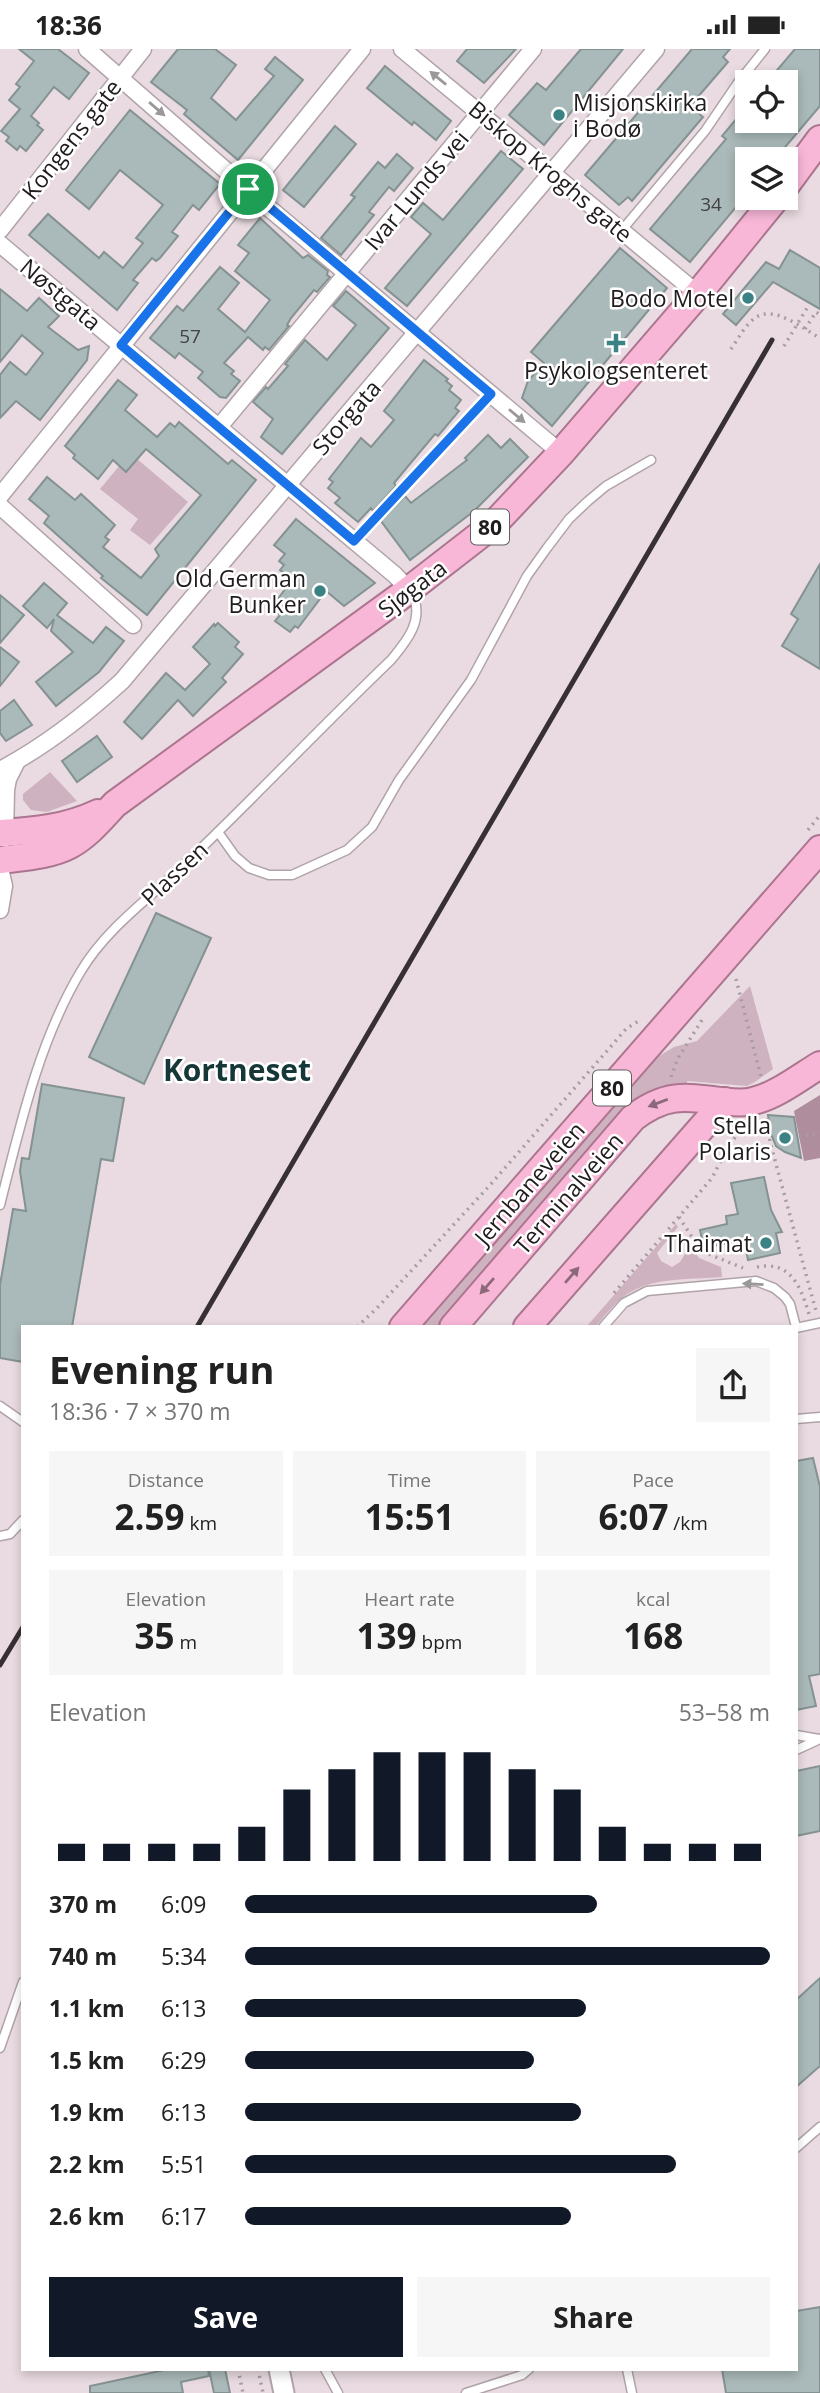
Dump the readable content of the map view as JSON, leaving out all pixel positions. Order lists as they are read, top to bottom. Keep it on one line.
{"streets":{"highway":["80","Sjøgata","Jernbaneveien","Terminalveien"],"street":["Kongens gate","Biskop Kroghs gate","Ivar Lunds vei","Nøstgata","Storgata"],"lane":["Plassen"]},"crossings":[["Biskop Kroghs gate","Ivar Lunds vei"],["Biskop Kroghs gate","Storgata"],["Biskop Kroghs gate","Sjøgata"],["Ivar Lunds vei","Nøstgata"],["Nøstgata","Storgata"],["Nøstgata","Sjøgata"],["Nøstgata","Plassen"],["Sjøgata","Plassen"]],"districts":["Kortneset"],"places":{"other":["Misjonskirka i Bodø","Bodo Motel","Old German Bunker","Stella Polaris","Thaimat"],"health":["Psykologsenteret"]},"house_numbers":["34","57"],"page":{"status":"18:36","heading":["Evening run","18:36 · 7 × 370 m"],"stats":[["Distance","2.59 km"],["Time","15:51"],["Pace","6:07 /km"],["Elevation","35 m"],["Heart rate","139 bpm"],["kcal","168"]],"chart":["Elevation","53–58 m"],"list":[{"name":"370 m","note":"6:09"},{"name":"740 m","note":"5:34"},{"name":"1.1 km","note":"6:13"},{"name":"1.5 km","note":"6:29"},{"name":"1.9 km","note":"6:13"},{"name":"2.2 km","note":"5:51"},{"name":"2.6 km","note":"6:17"}],"buttons":["Save","Share"]}}
